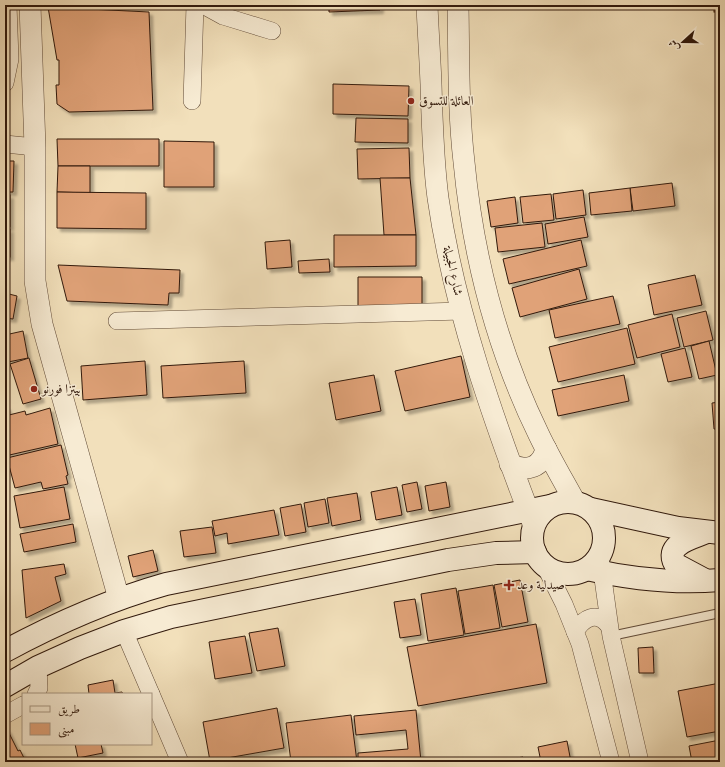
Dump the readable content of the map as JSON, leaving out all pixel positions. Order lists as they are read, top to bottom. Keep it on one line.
{"streets":{"street":["شارع الجبيلة"]},"places":{"other":["العائلة للتسوق","بيتزا فورنو"],"health":["صيدلية وعد"]},"legend":["طريق","مبنى"],"north":"left"}
